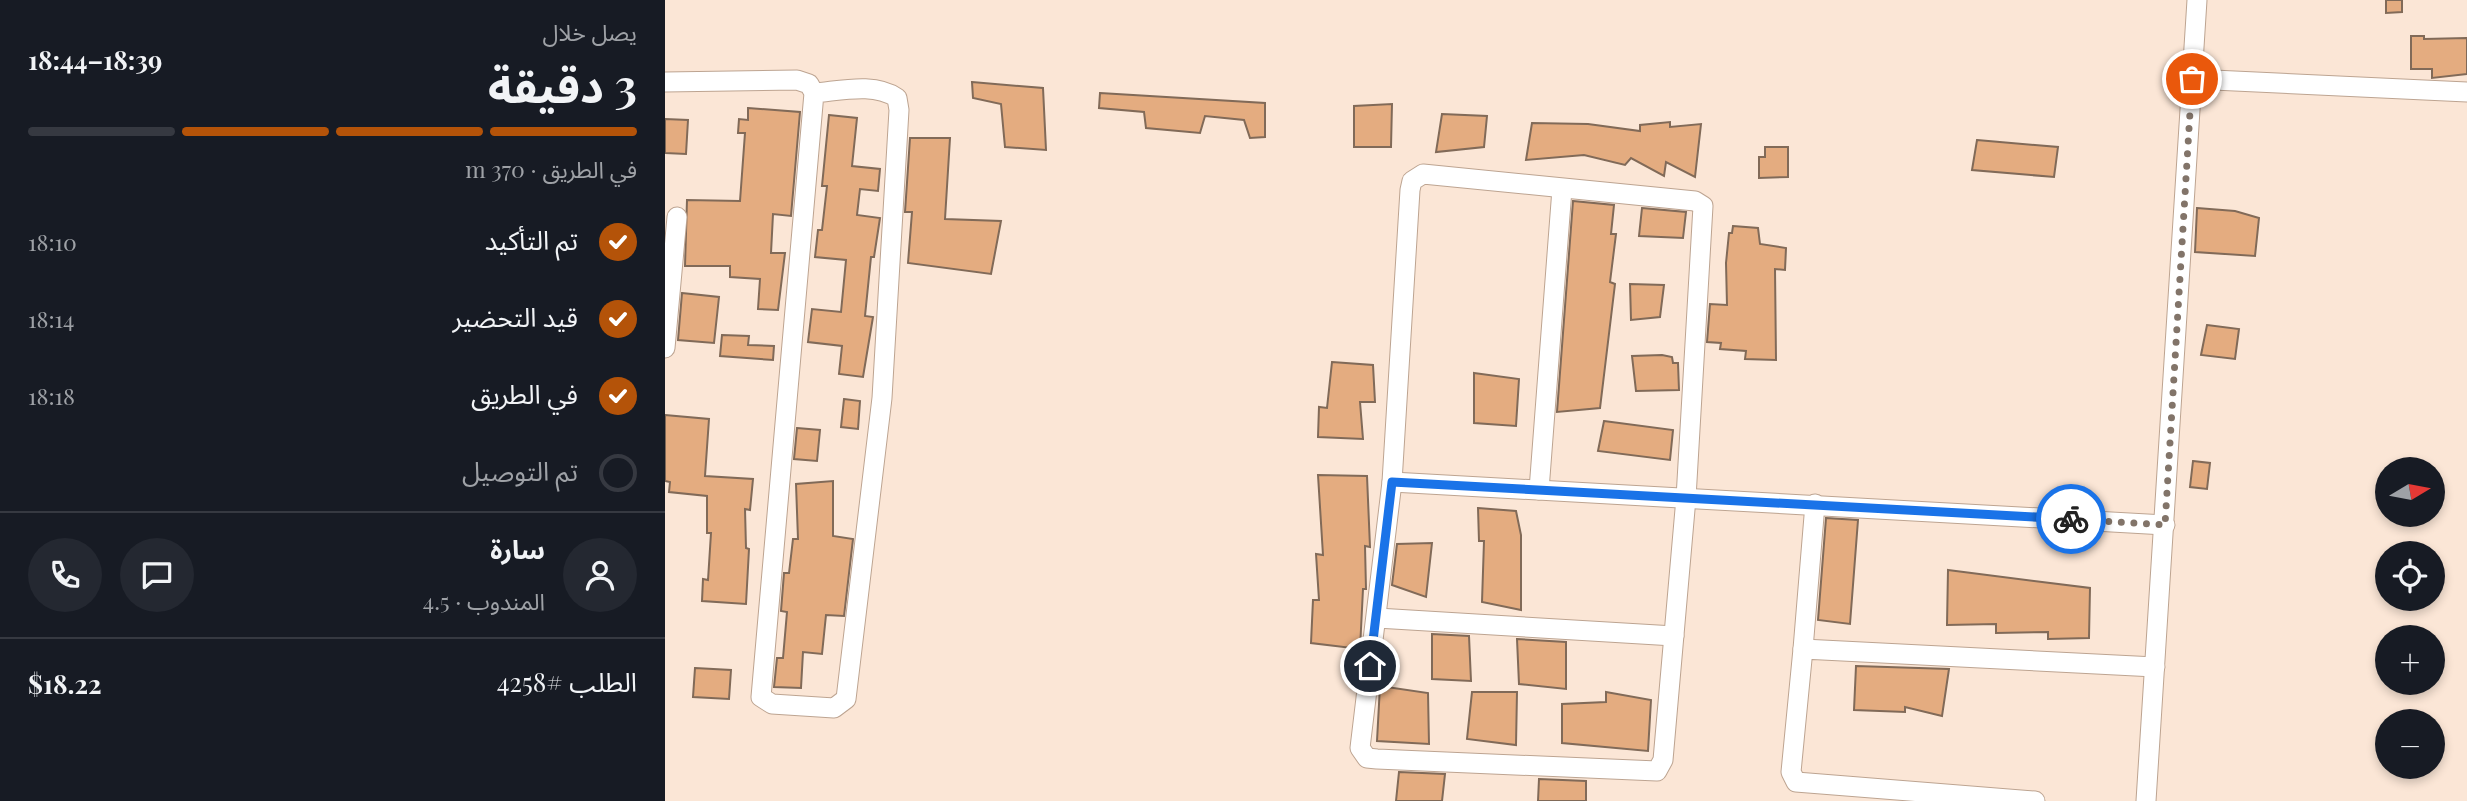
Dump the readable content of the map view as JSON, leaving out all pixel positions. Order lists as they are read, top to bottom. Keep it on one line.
{"north":"right","page":{"heading":["3 دقيقة","يصل خلال","18:39–18:44"],"panel":["سارة","المندوب · 4.5","الطلب #4258","$18.22"],"bar":"في الطريق · 370 m","list":[["تم التأكيد","18:10"],["قيد التحضير","18:14"],["في الطريق","18:18"],"تم التوصيل"],"map_buttons":["+","−"]}}
